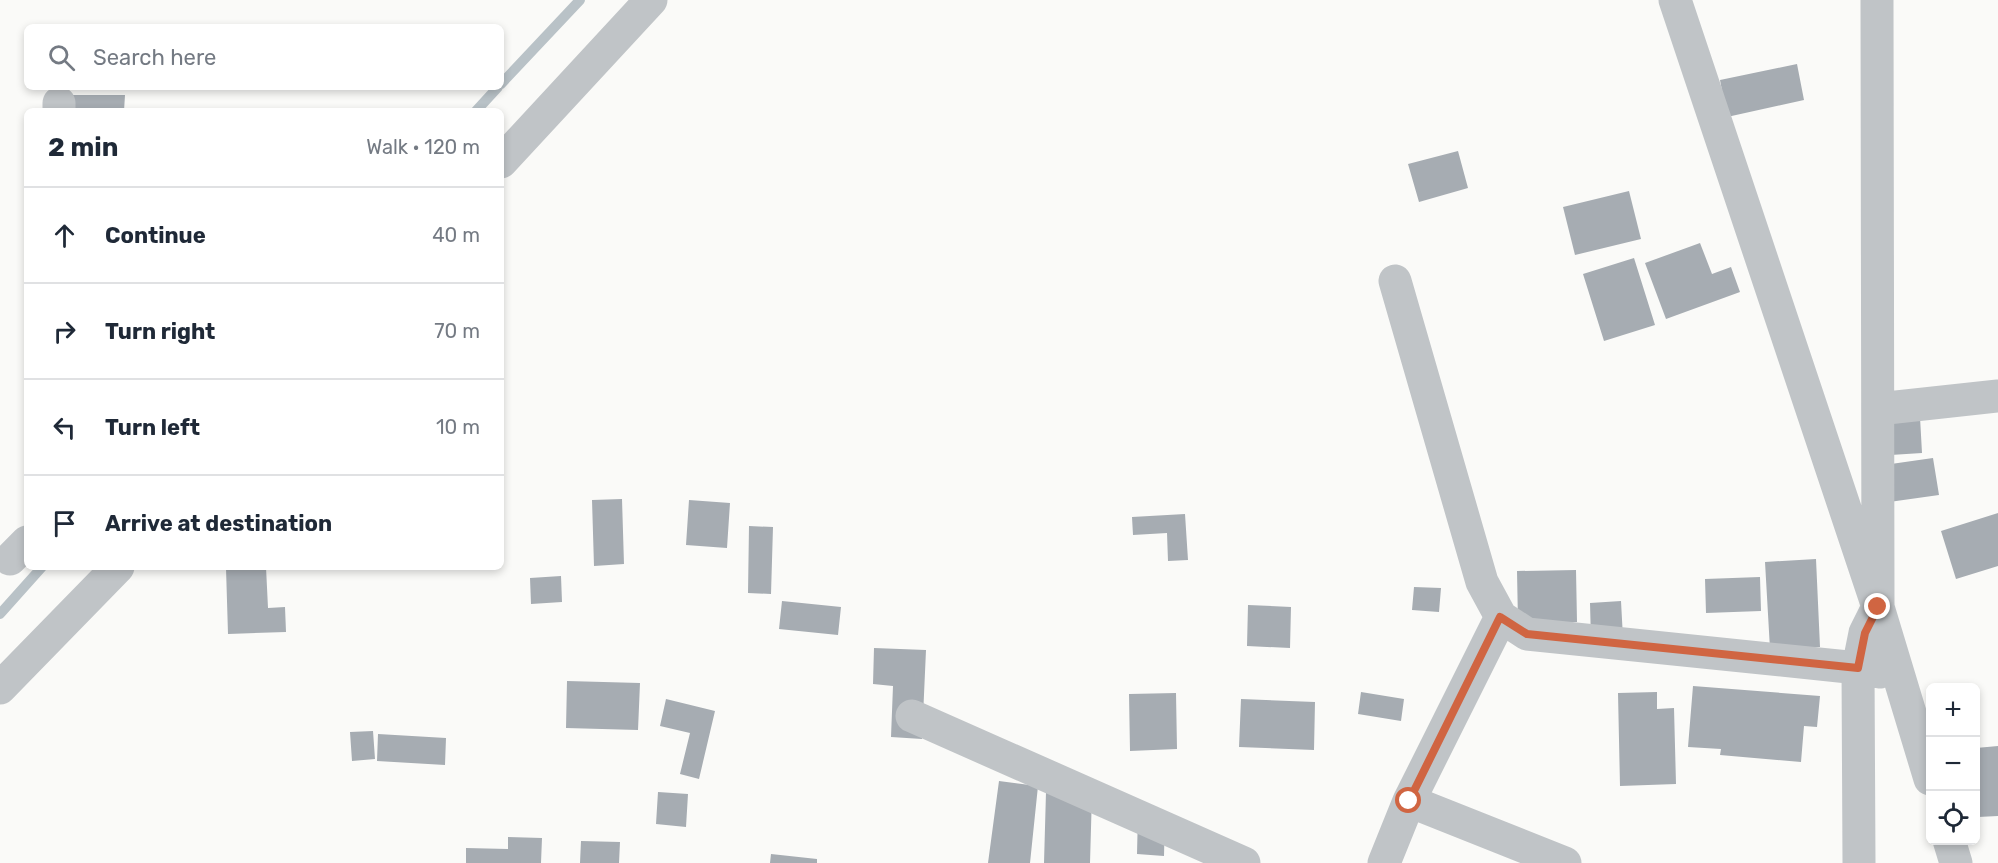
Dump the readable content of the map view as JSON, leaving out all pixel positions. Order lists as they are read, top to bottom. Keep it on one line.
{"page":{"search":"Search here","heading":["2 min","Walk · 120 m"],"list":[["Continue","40 m"],["Turn right","70 m"],["Turn left","10 m"],"Arrive at destination"],"map_buttons":["+","−"]}}
